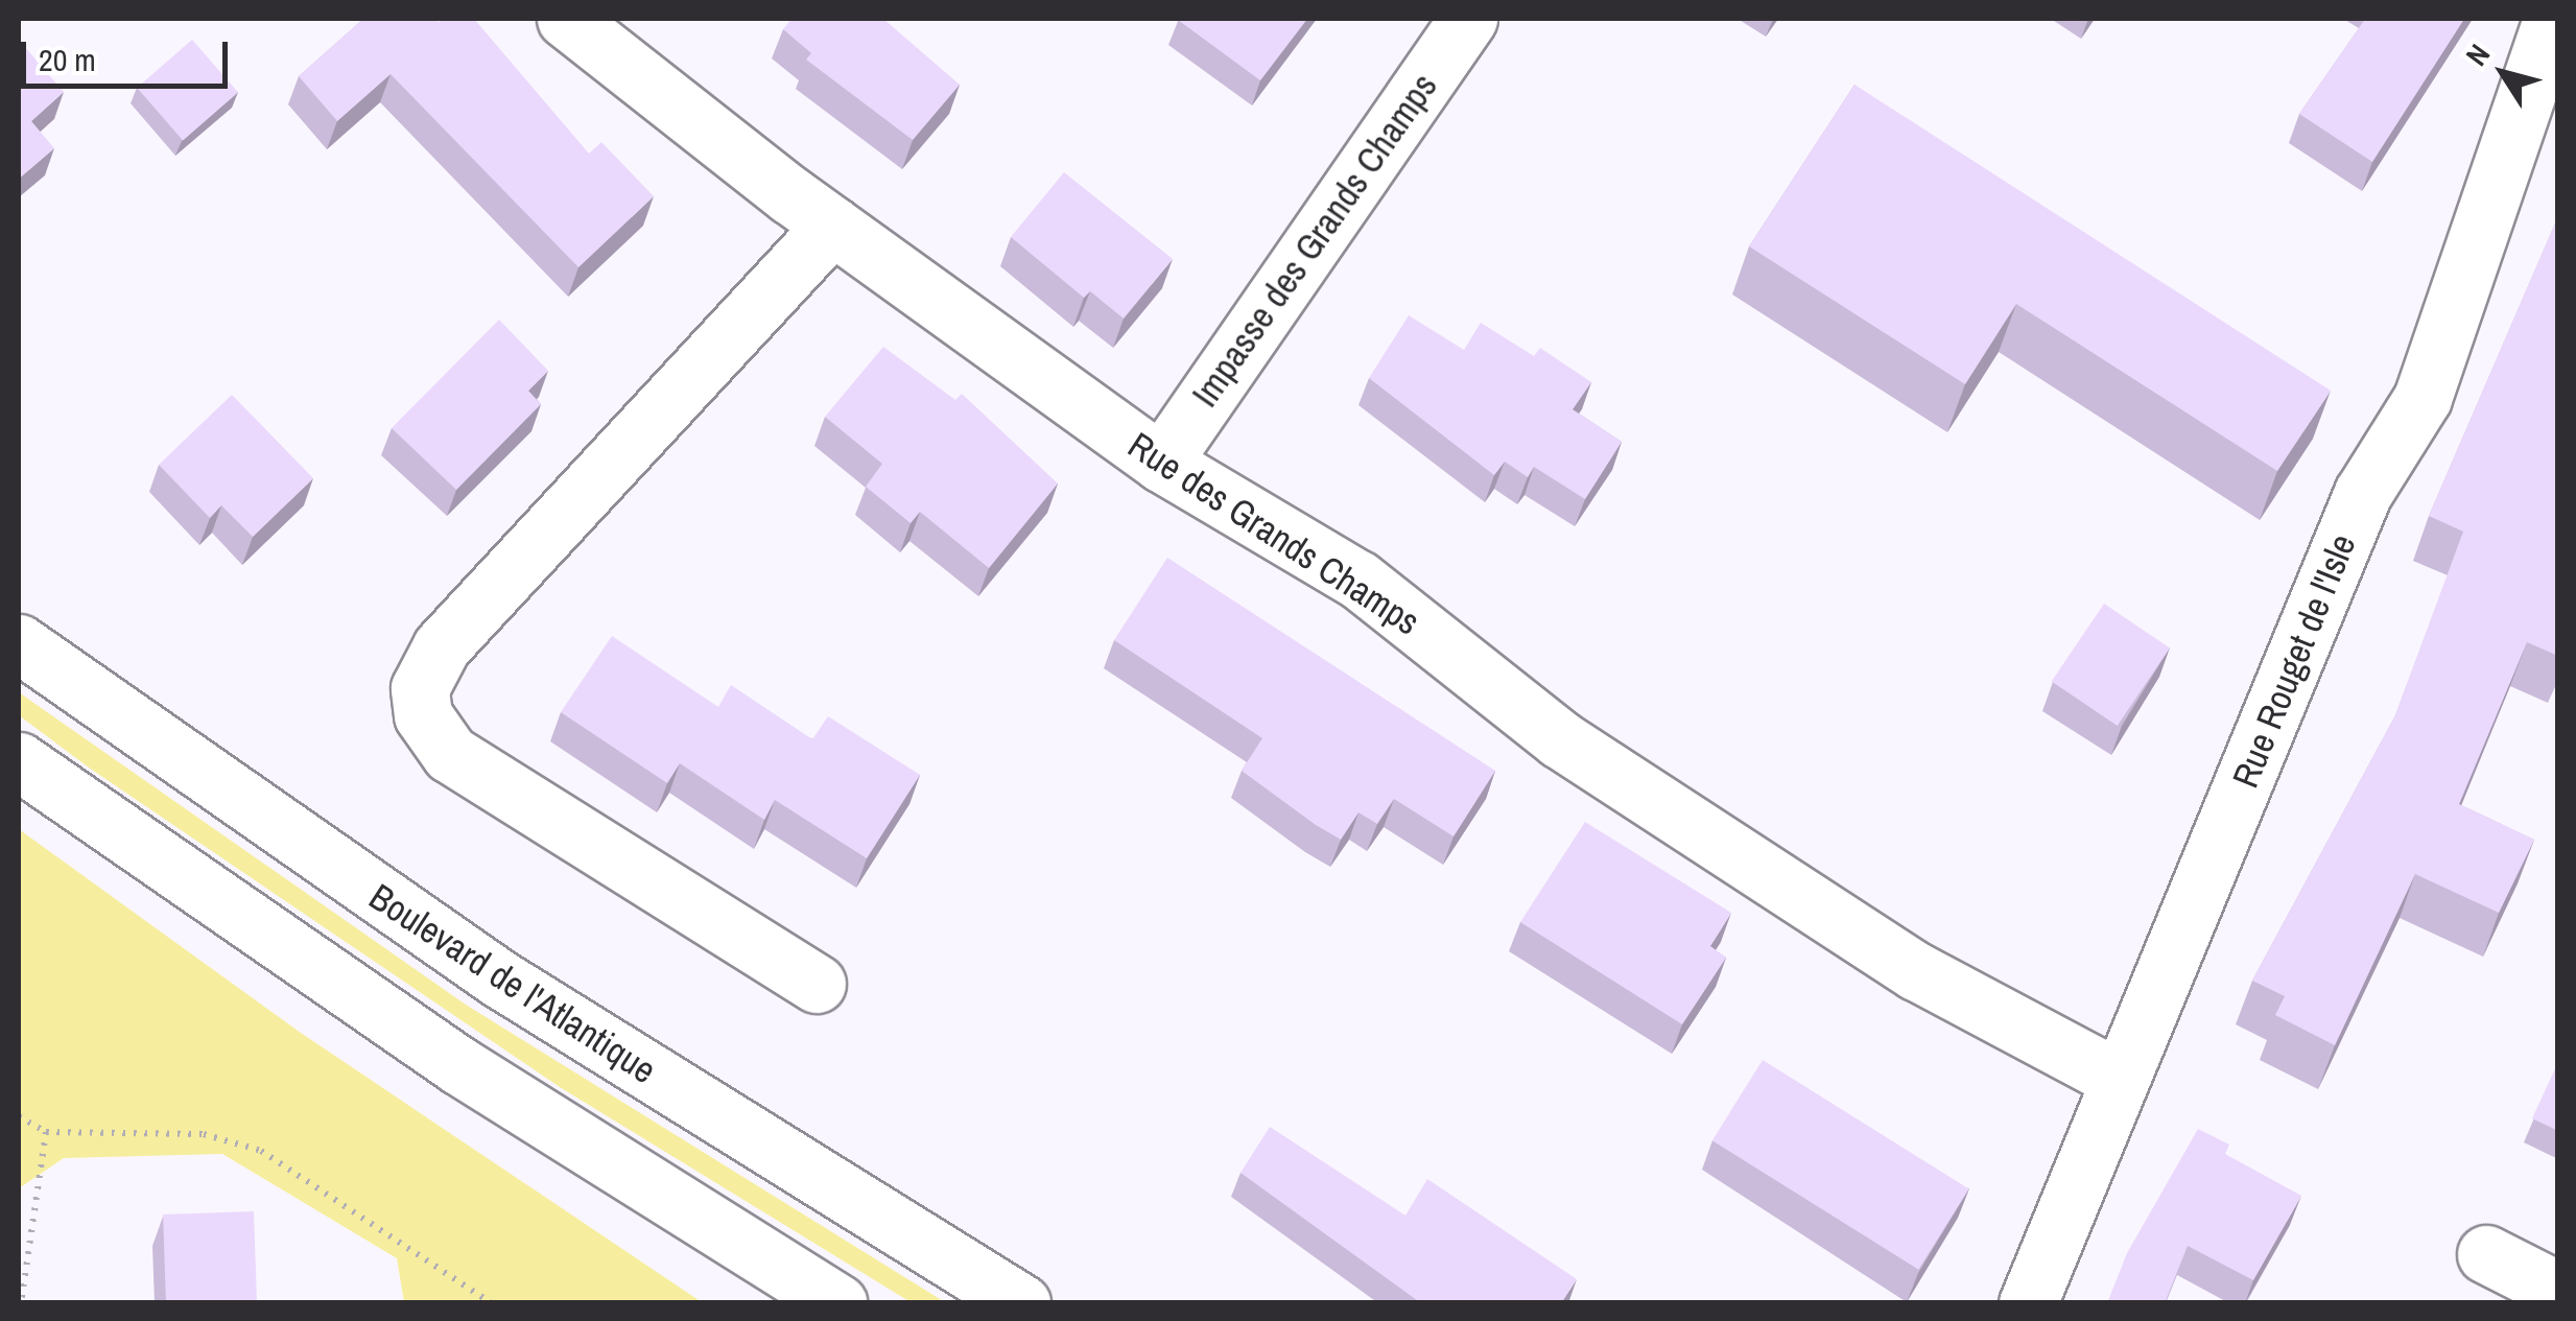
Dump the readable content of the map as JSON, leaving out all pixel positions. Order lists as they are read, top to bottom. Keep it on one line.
{"streets":{"street":["Impasse des Grands Champs","Rue des Grands Champs","Rue Rouget de l'Isle","Boulevard de l'Atlantique"]},"crossings":[["Impasse des Grands Champs","Rue des Grands Champs"],["Rue des Grands Champs","Rue Rouget de l'Isle"]],"scale_bar":"20 m","north":"top left"}
